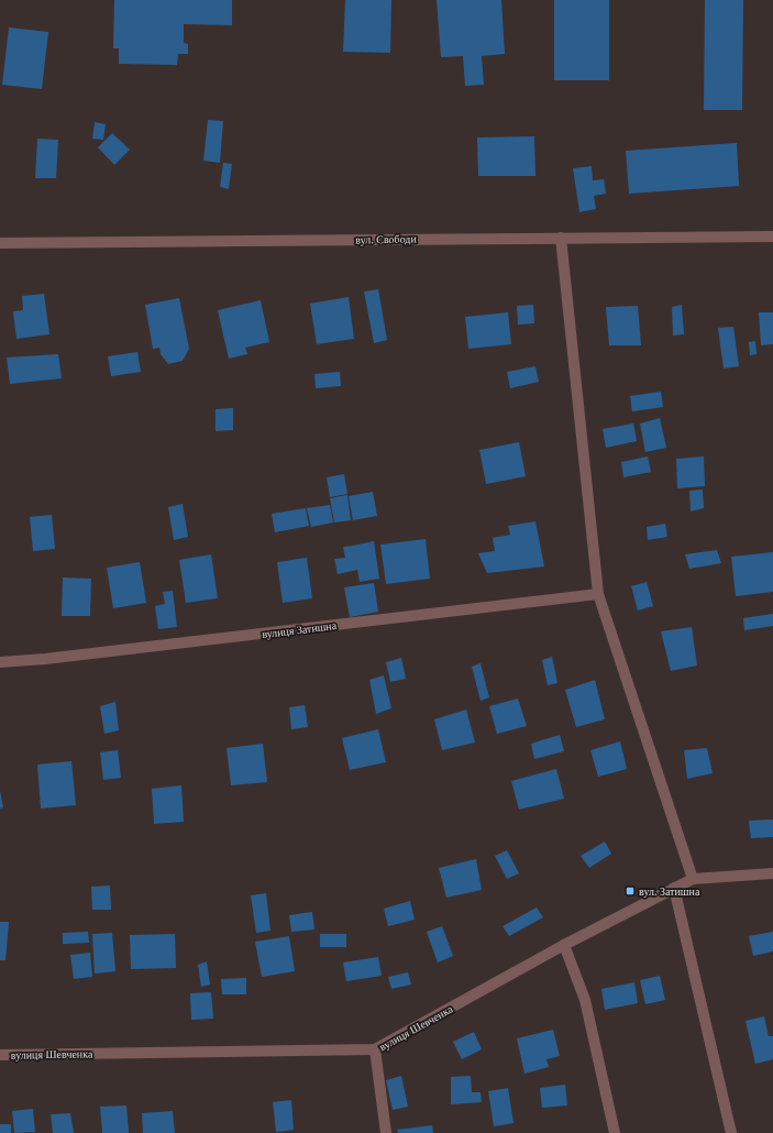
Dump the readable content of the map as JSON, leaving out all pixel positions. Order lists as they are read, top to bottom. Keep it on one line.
{"streets":{"street":["вул. Свободи","вулиця Затишна","вулиця Шевченка"]},"places":{"transit":["вул. Затишна"]}}
